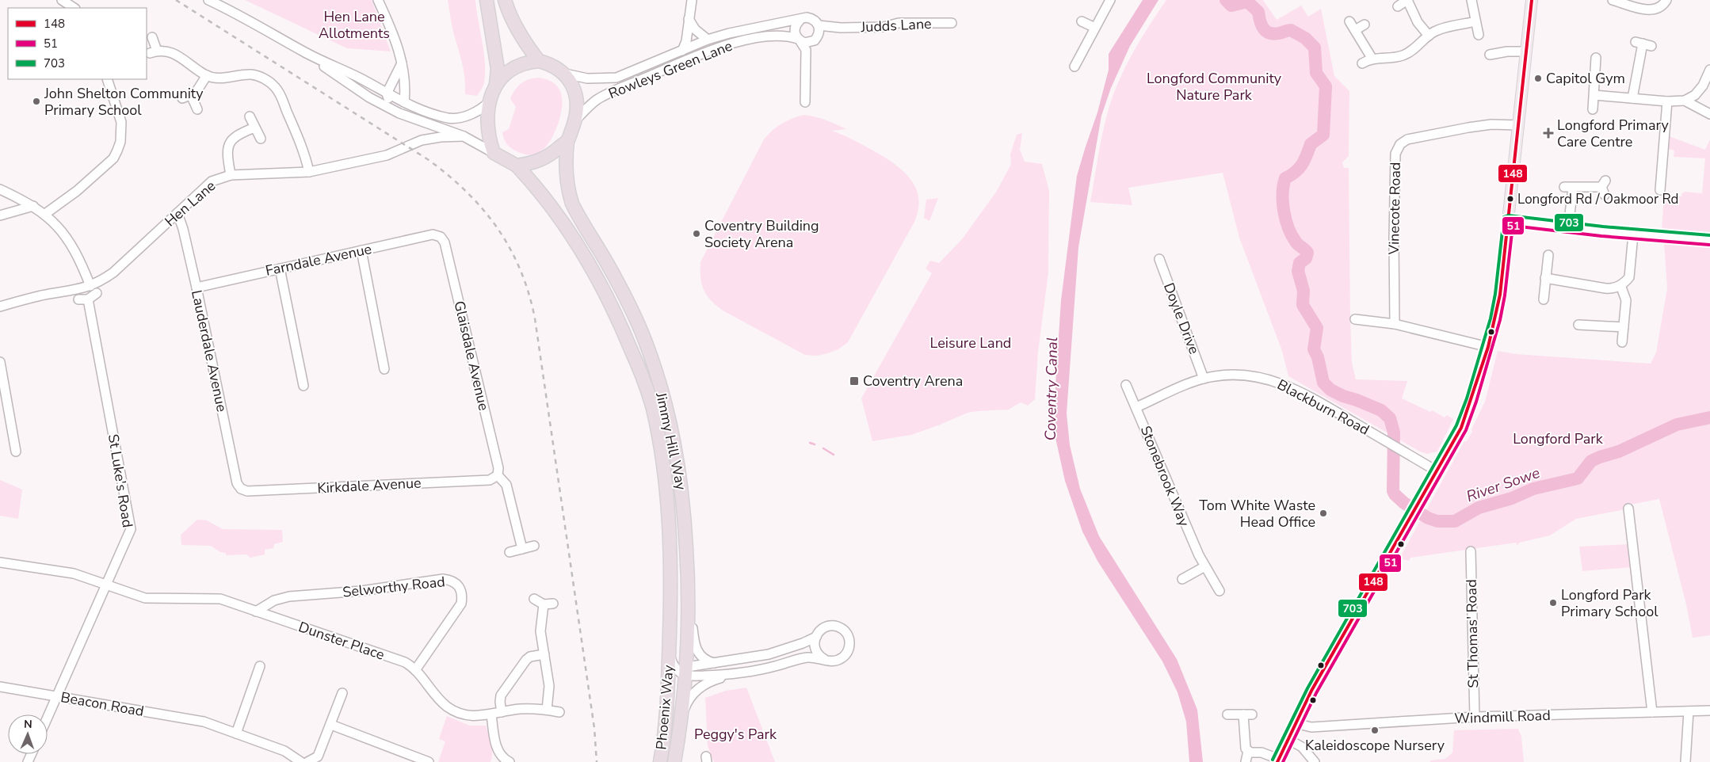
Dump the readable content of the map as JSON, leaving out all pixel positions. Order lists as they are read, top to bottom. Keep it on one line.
{"streets":{"highway":["Jimmy Hill Way","Phoenix Way"],"street":["Judds Lane","Rowleys Green Lane","Hen Lane","Vinecote Road","Farndale Avenue","Doyle Drive","Lauderdale Avenue","Glaisdale Avenue","Blackburn Road","Stonebrook Way","St Luke's Road","Kirkdale Avenue","Selworthy Road","St Thomas' Road","Dunster Place","Beacon Road","Windmill Road"]},"crossings":[["Judds Lane","Rowleys Green Lane"],["Rowleys Green Lane","Jimmy Hill Way"],["Hen Lane","Lauderdale Avenue"],["Hen Lane","St Luke's Road"],["Farndale Avenue","Lauderdale Avenue"],["Farndale Avenue","Glaisdale Avenue"],["Doyle Drive","Blackburn Road"],["Lauderdale Avenue","Kirkdale Avenue"],["Glaisdale Avenue","Kirkdale Avenue"],["Blackburn Road","Stonebrook Way"],["Jimmy Hill Way","Phoenix Way"],["St Luke's Road","Dunster Place"],["St Luke's Road","Beacon Road"],["Selworthy Road","Dunster Place"],["St Thomas' Road","Windmill Road"]],"water":["Coventry Canal","River Sowe"],"parks":["Hen Lane Allotments","Longford Community Nature Park","Leisure Land","Longford Park","Peggy's Park"],"places":{"other":["Capitol Gym","John Shelton Community Primary School","Longford Rd / Oakmoor Rd","Coventry Building Society Arena","Tom White Waste Head Office","Longford Park Primary School","Kaleidoscope Nursery"],"health":["Longford Primary Care Centre"],"transit":["Coventry Arena"]},"lines":["transit line 148","transit line 703","transit line 51"],"legend":["148","51","703"],"north":"top"}
